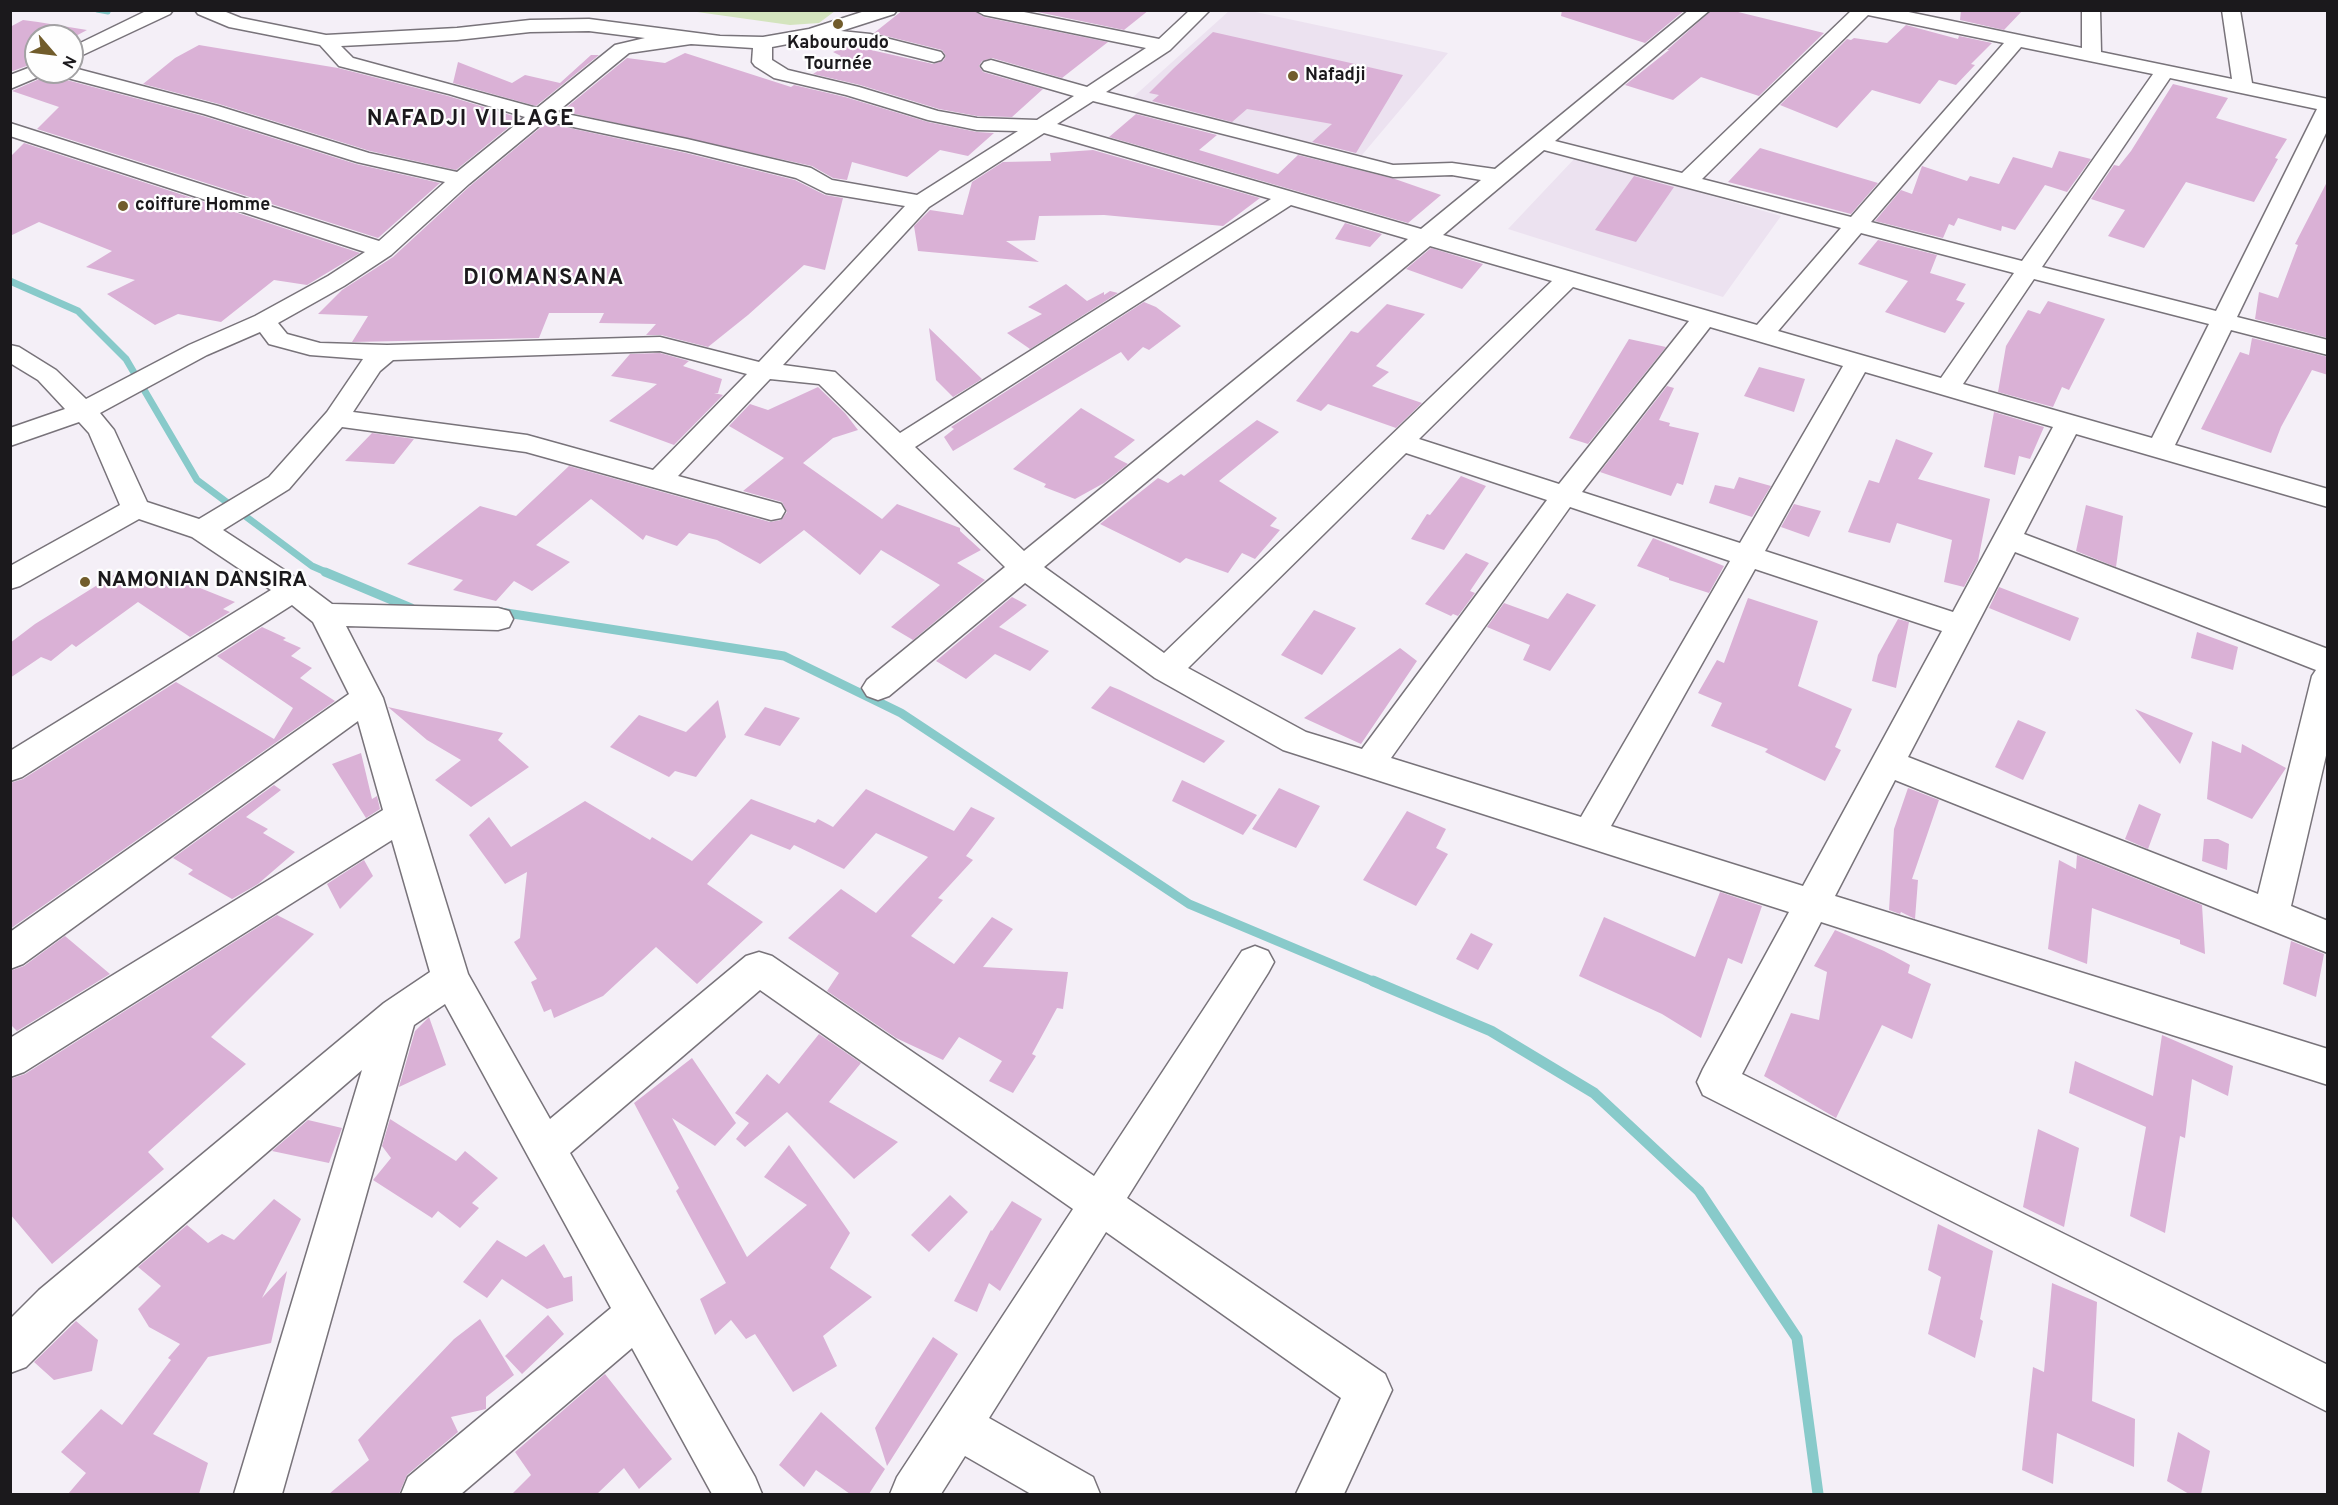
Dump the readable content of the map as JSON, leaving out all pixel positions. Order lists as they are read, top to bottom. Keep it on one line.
{"districts":["NAFADJI VILLAGE","DIOMANSANA"],"places":["Kabouroudo Tournée","Nafadji","coiffure Homme","NAMONIAN DANSIRA"],"north":"bottom right"}
